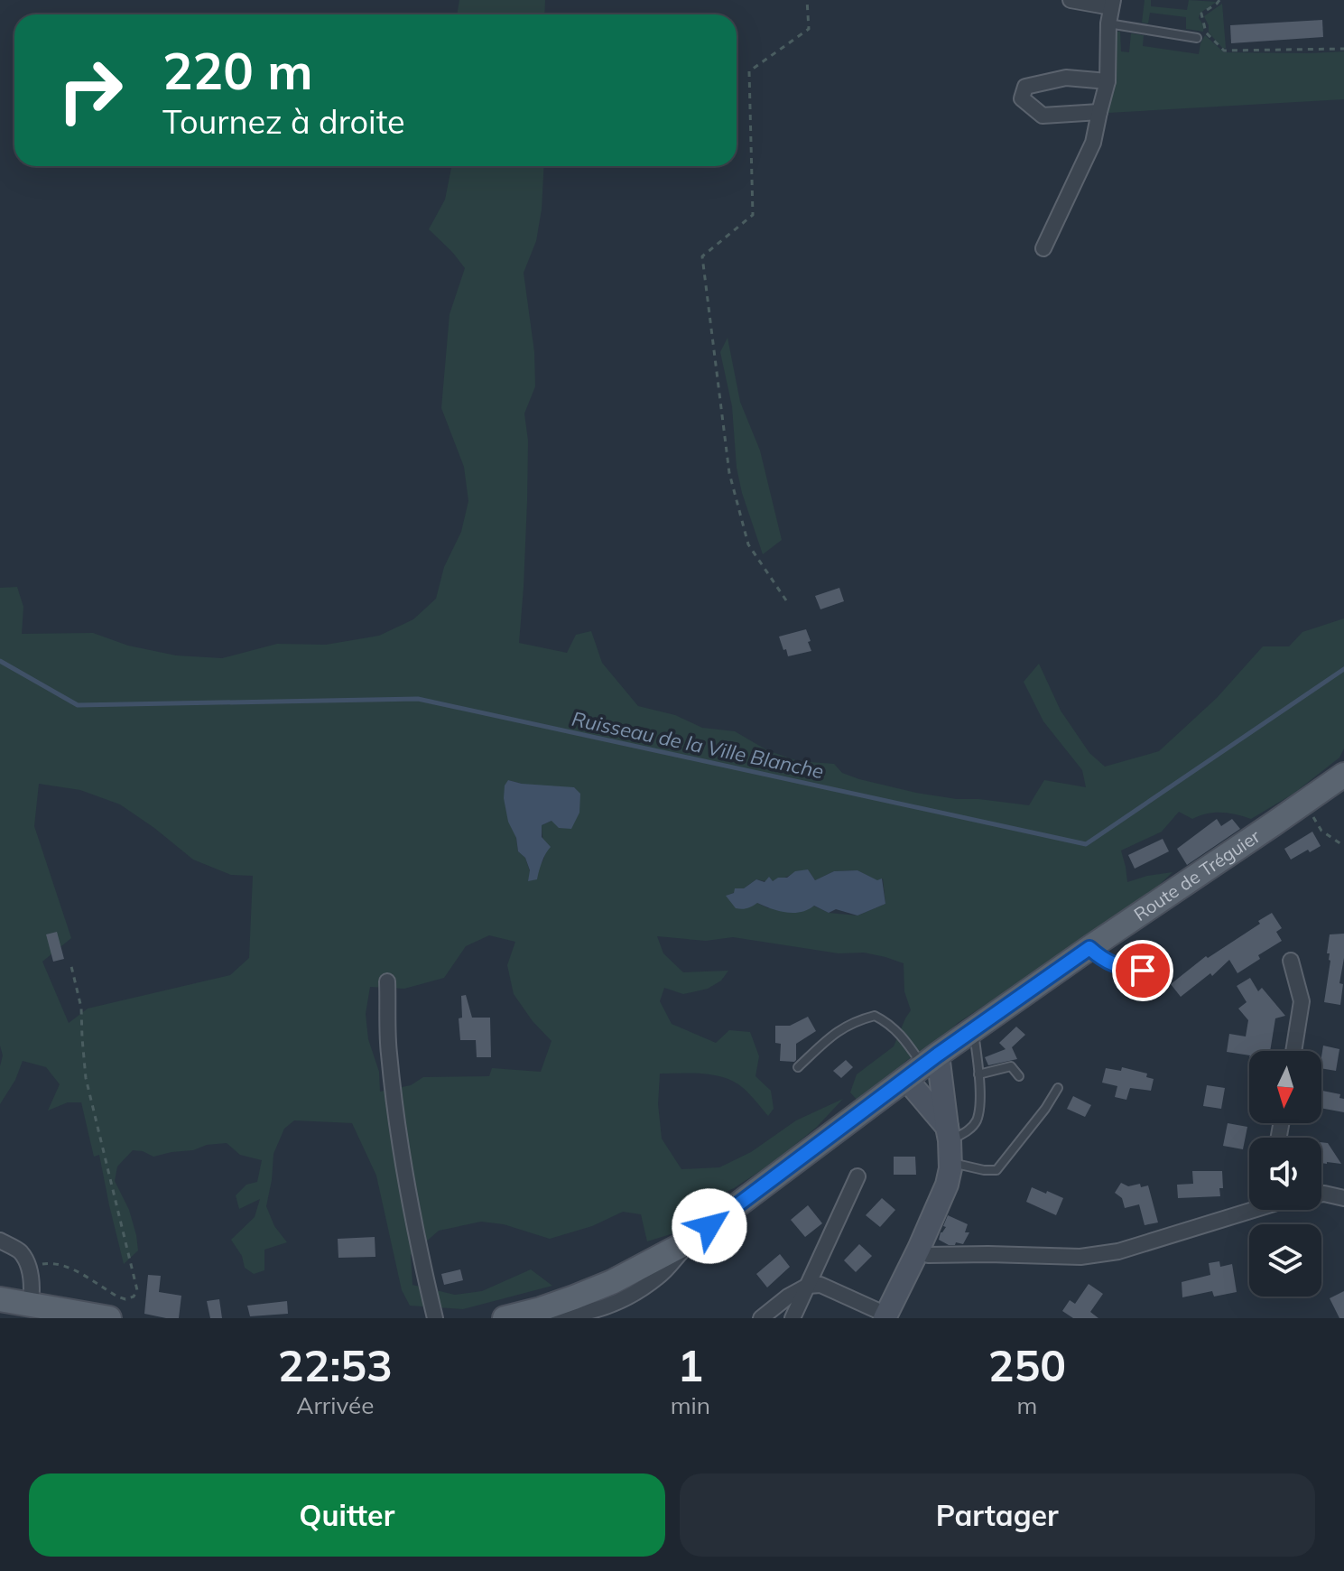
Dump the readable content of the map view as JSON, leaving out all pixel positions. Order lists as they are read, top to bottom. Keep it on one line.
{"streets":{"main road":["Route de Tréguier"]},"water":["Ruisseau de la Ville Blanche"],"north":"bottom","page":{"turn":["220 m","Tournez à droite"],"eta":["22:53","Arrivée","1","min","250","m"],"buttons":["Quitter","Partager"]}}
